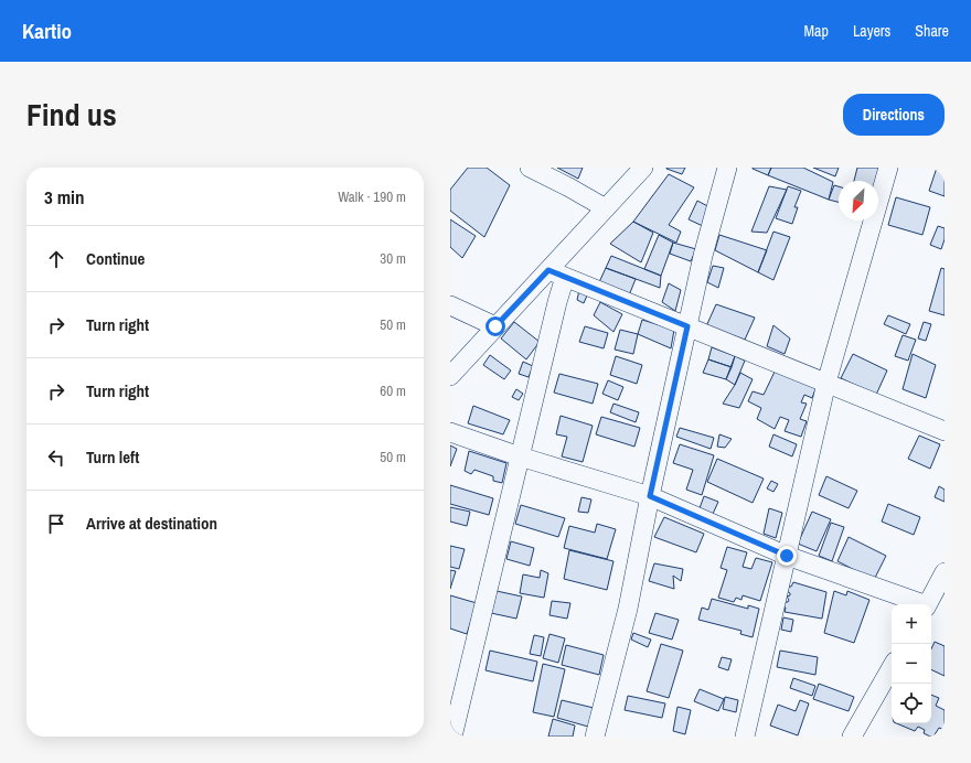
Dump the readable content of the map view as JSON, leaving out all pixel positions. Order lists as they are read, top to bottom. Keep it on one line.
{"north":"bottom left","page":{"header":"Kartio","nav":["Map","Layers","Share"],"title":"Find us","buttons":"Directions","heading":["3 min","Walk · 190 m"],"list":[["Continue","30 m"],["Turn right","50 m"],["Turn right","60 m"],["Turn left","50 m"],"Arrive at destination"],"map_buttons":["+","−"]}}
